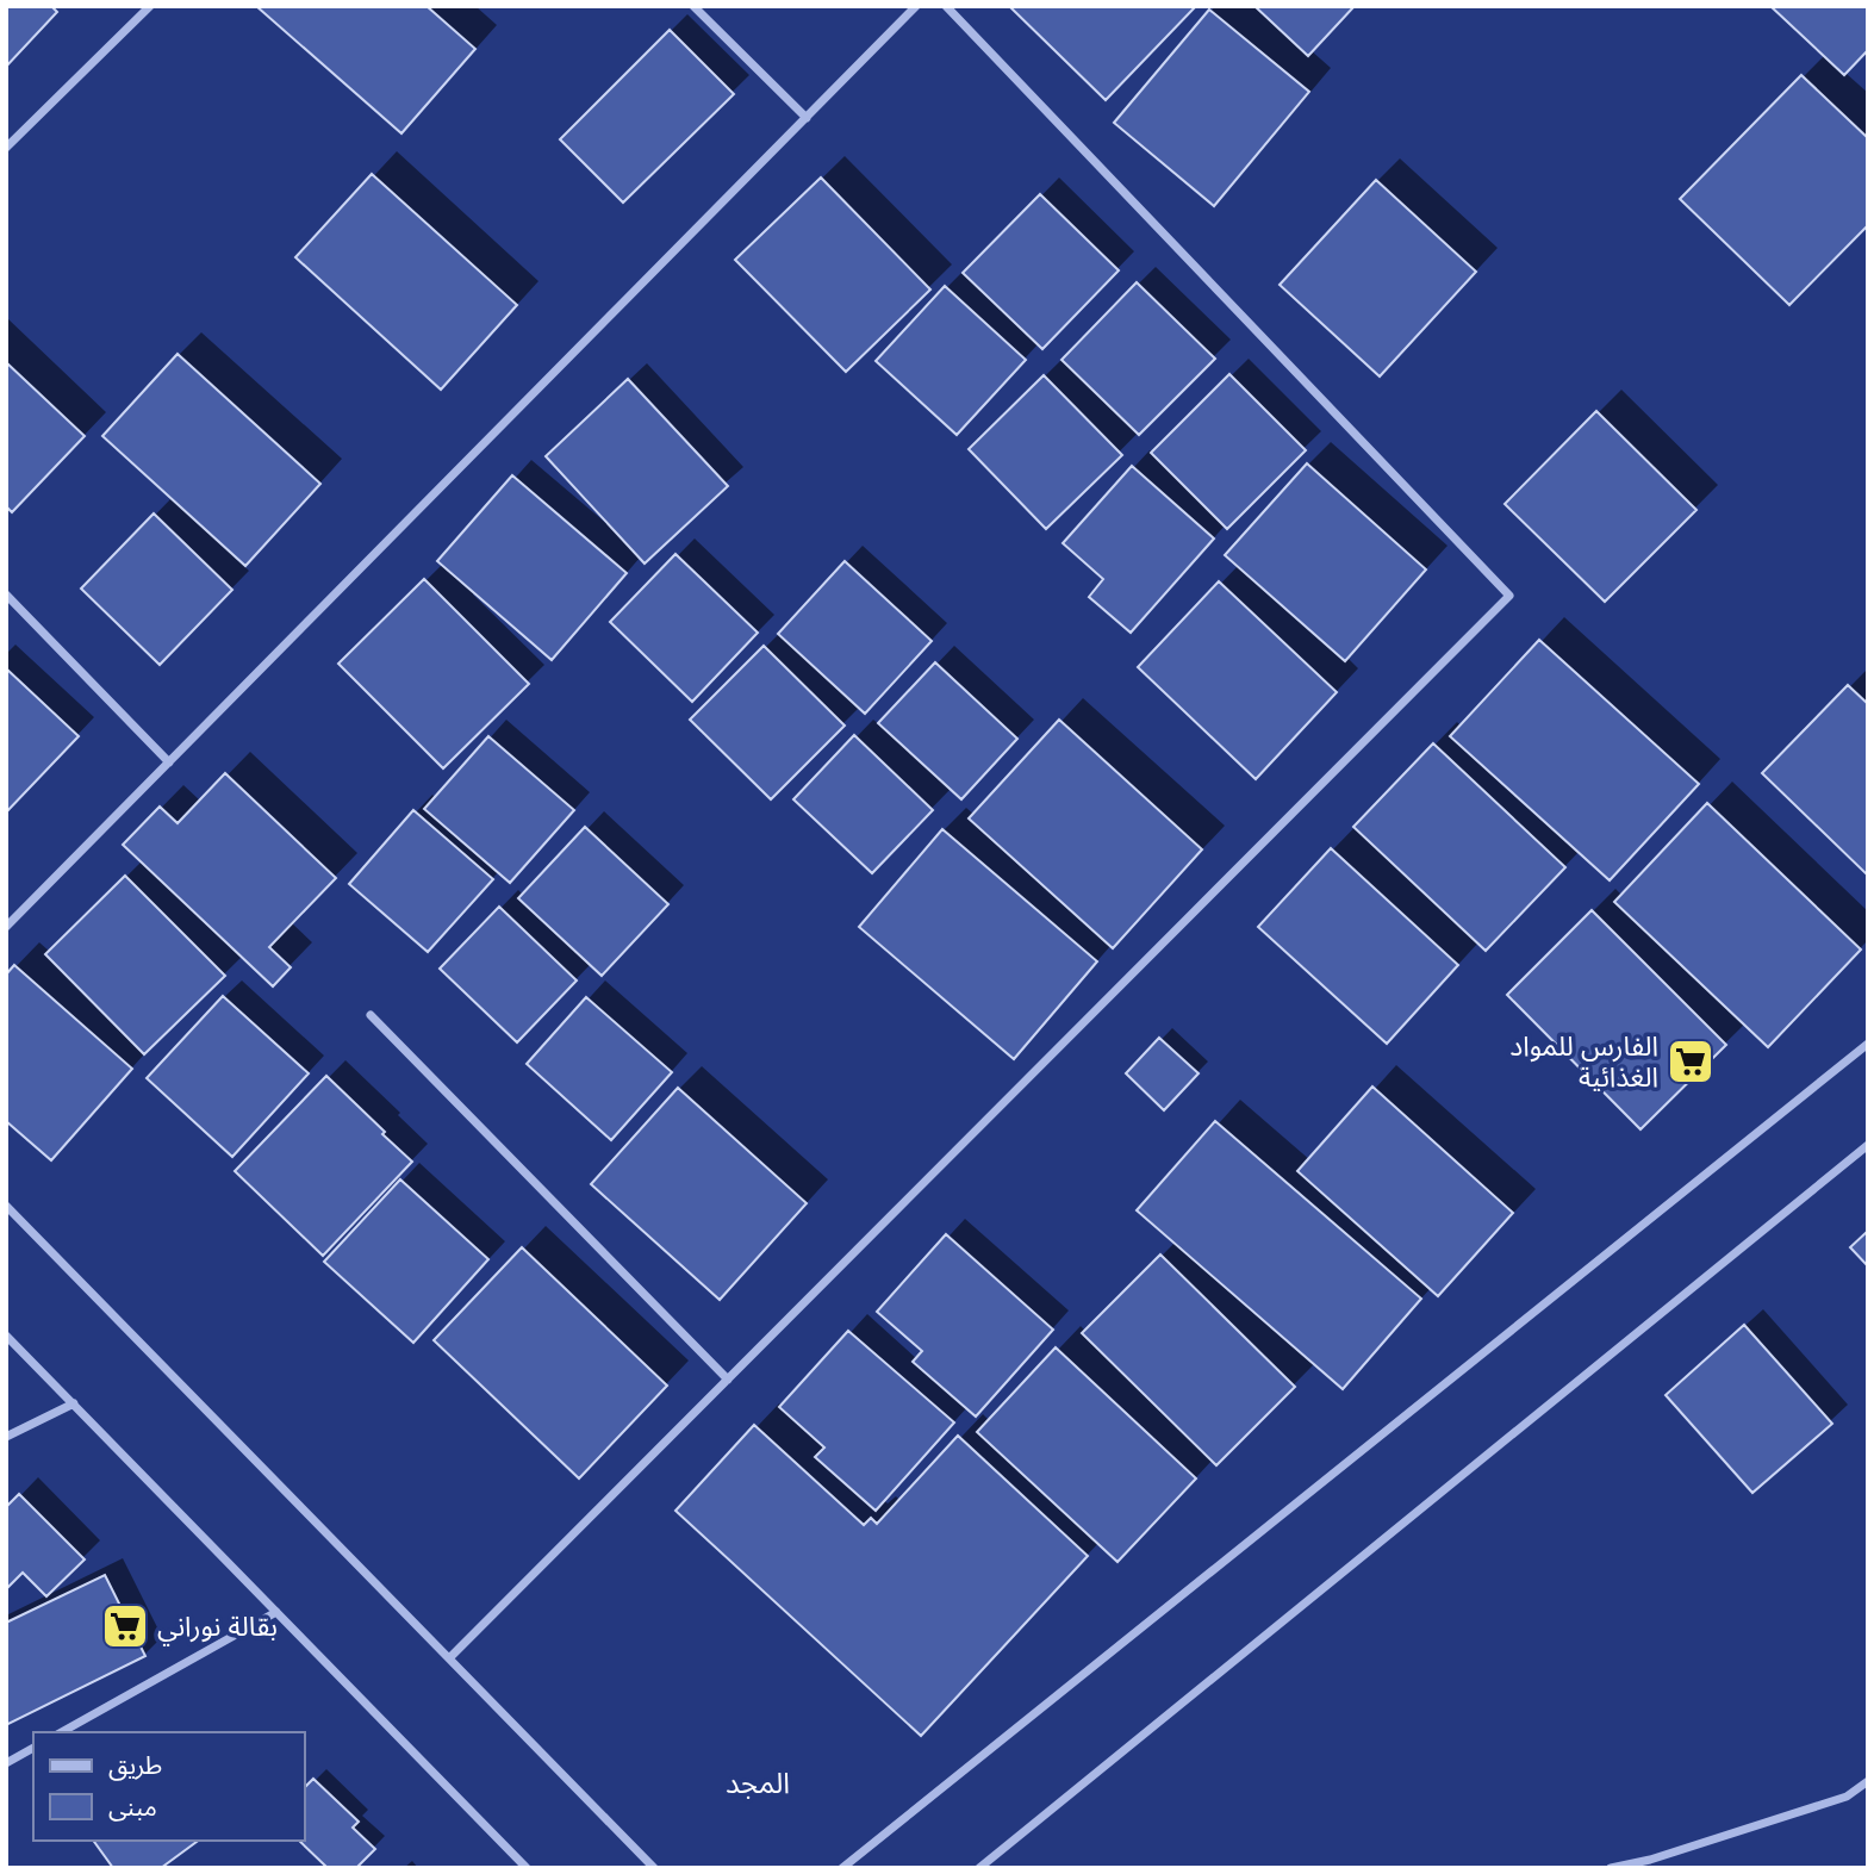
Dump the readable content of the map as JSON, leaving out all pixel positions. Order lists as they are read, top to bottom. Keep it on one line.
{"districts":["المجد"],"places":{"supermarket":["الفارس للمواد الغذائية","بقالة نوراني"]},"legend":["طريق","مبنى"]}
